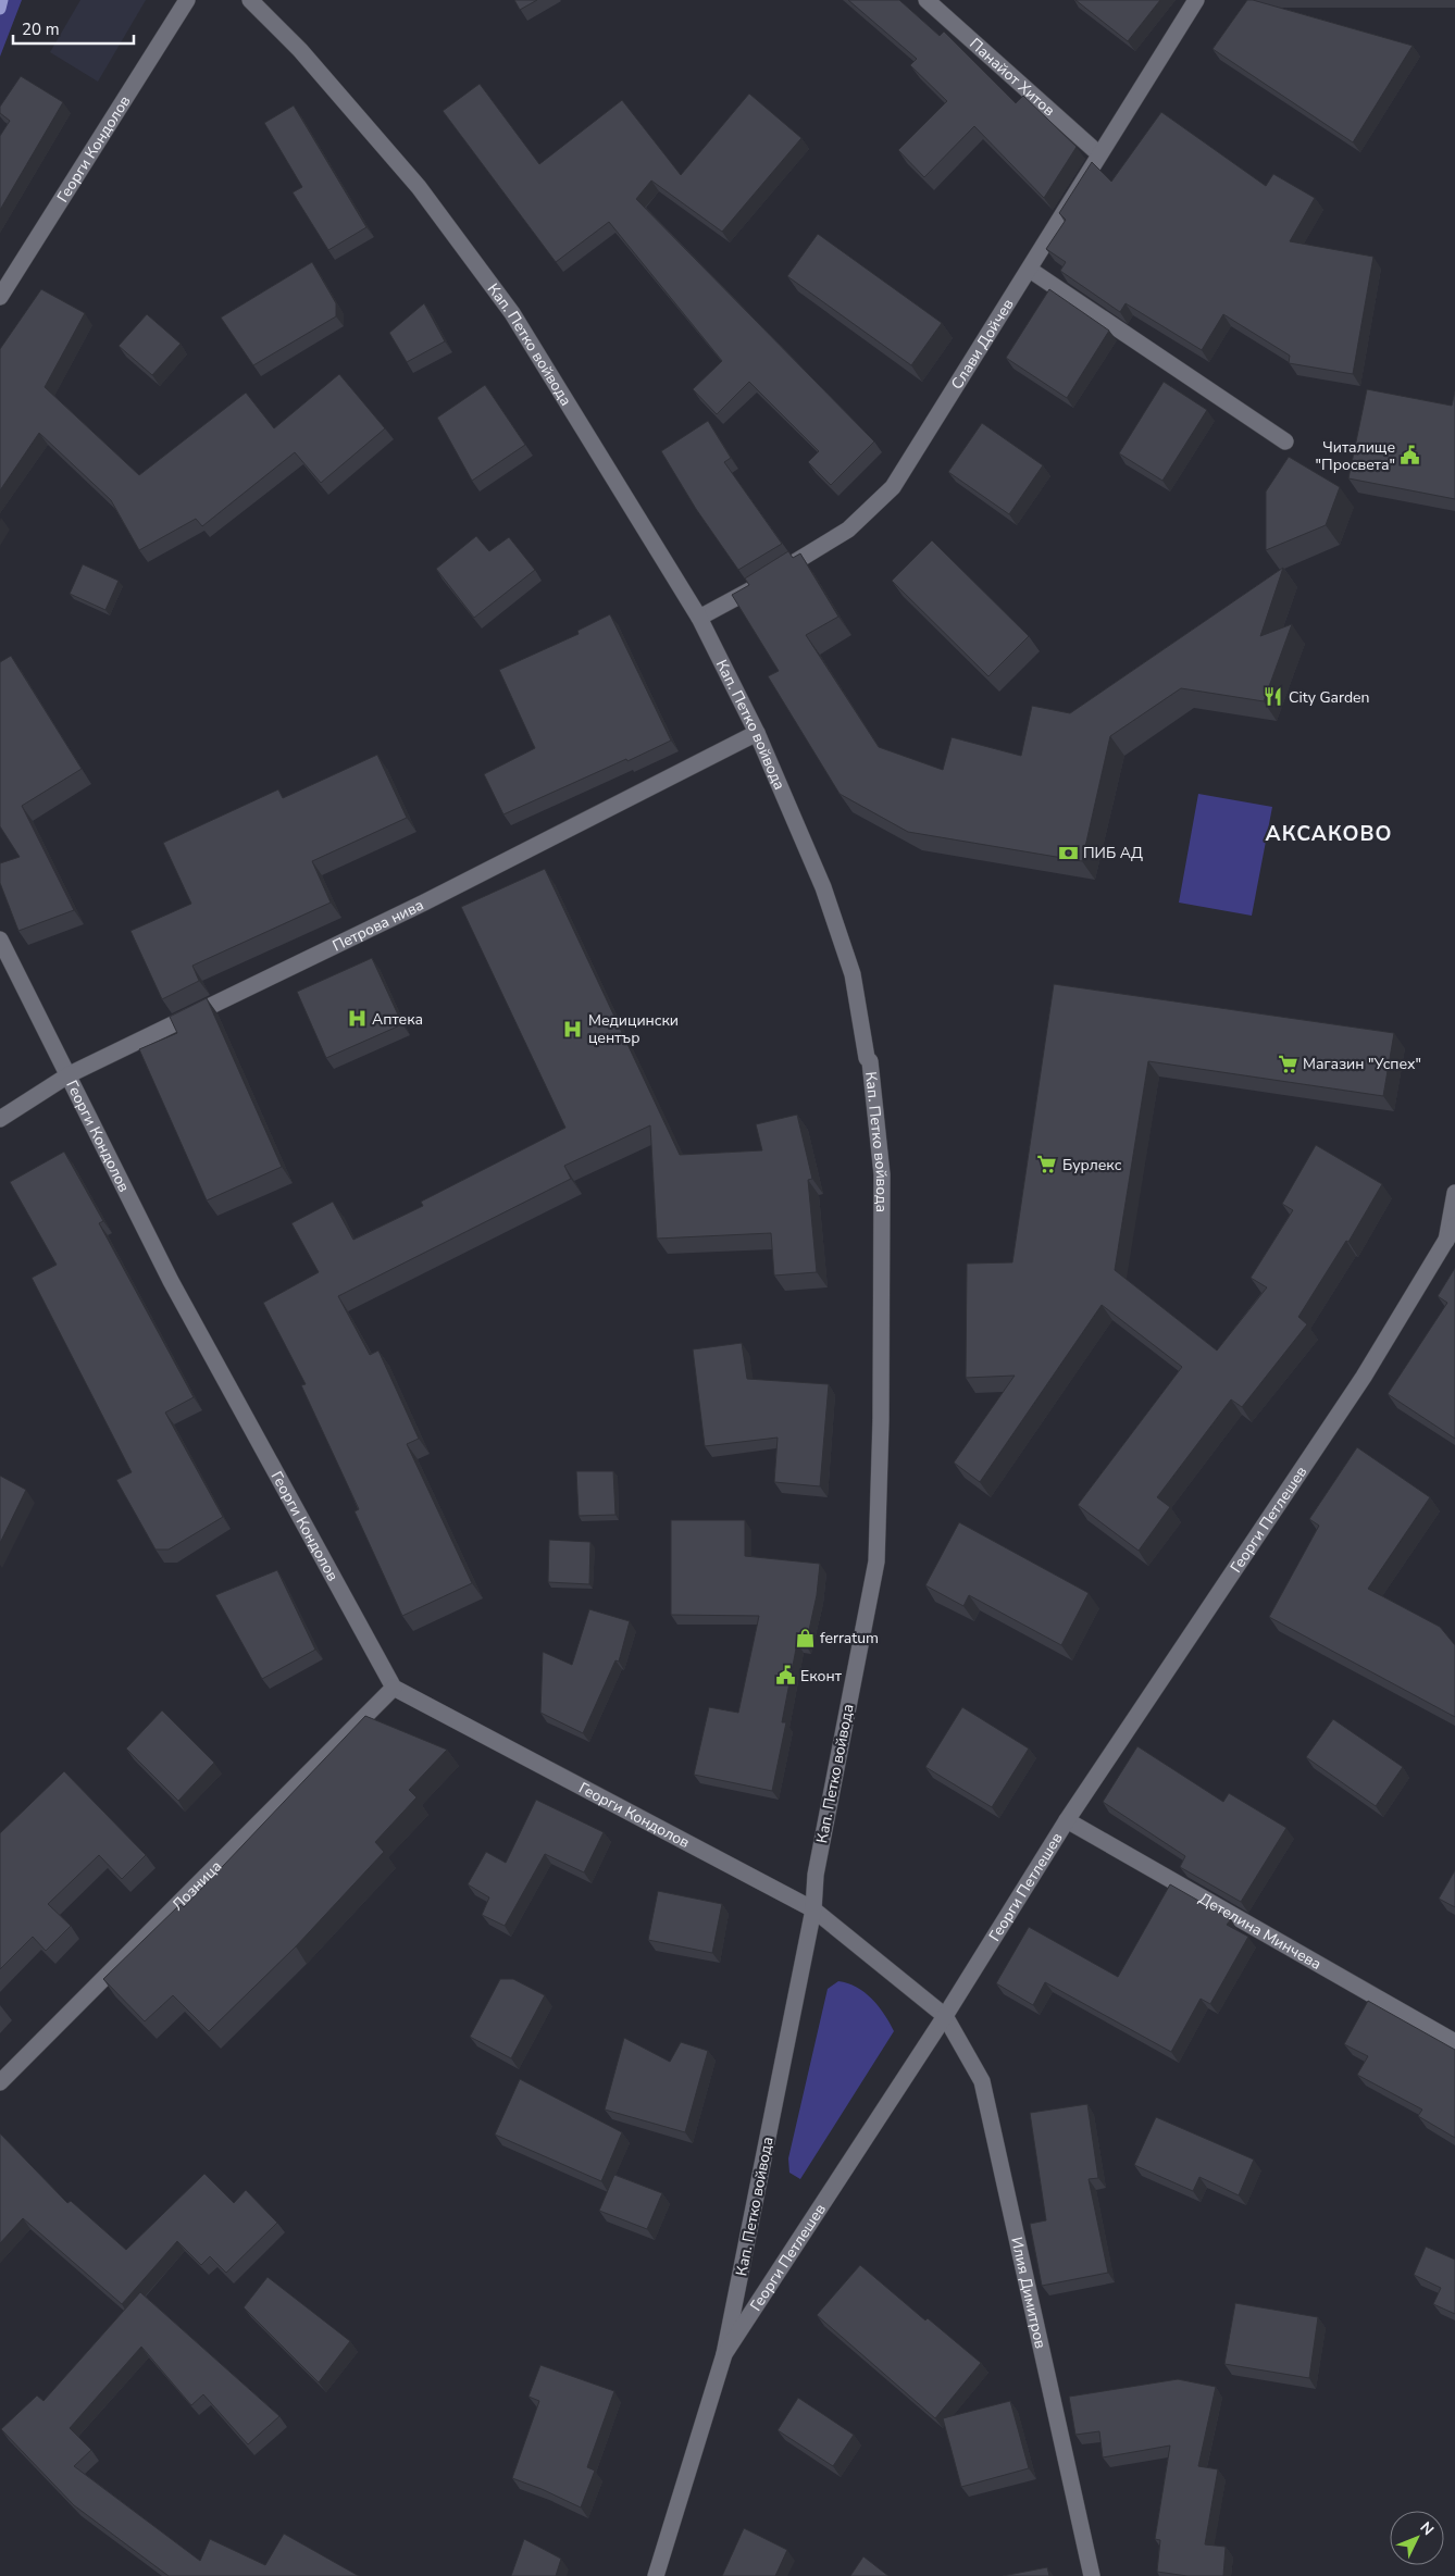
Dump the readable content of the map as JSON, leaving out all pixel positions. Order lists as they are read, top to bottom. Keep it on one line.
{"streets":{"street":["Панайот Хитов","Георги Кондолов","Слави Дойчев","Кап. Петко войвода","Петрова нива","Георги Петлешев","Лозница","Детелина Минчева","Илия Димитров"]},"crossings":[["Панайот Хитов","Слави Дойчев"],["Георги Кондолов","Кап. Петко войвода"],["Георги Кондолов","Петрова нива"],["Георги Кондолов","Георги Петлешев"],["Георги Кондолов","Лозница"],["Георги Кондолов","Илия Димитров"],["Слави Дойчев","Кап. Петко войвода"],["Кап. Петко войвода","Петрова нива"],["Кап. Петко войвода","Георги Петлешев"],["Георги Петлешев","Детелина Минчева"],["Георги Петлешев","Илия Димитров"]],"districts":["АКСАКОВО"],"places":{"public building":["Читалище \"Просвета\"","Еконт"],"restaurant":["City Garden"],"bank":["ПИБ АД"],"hospital":["Аптека","Медицински център"],"supermarket":["Магазин \"Успех\"","Бурлекс"],"shop":["ferratum"]},"scale_bar":"20 m","north":"top right"}
